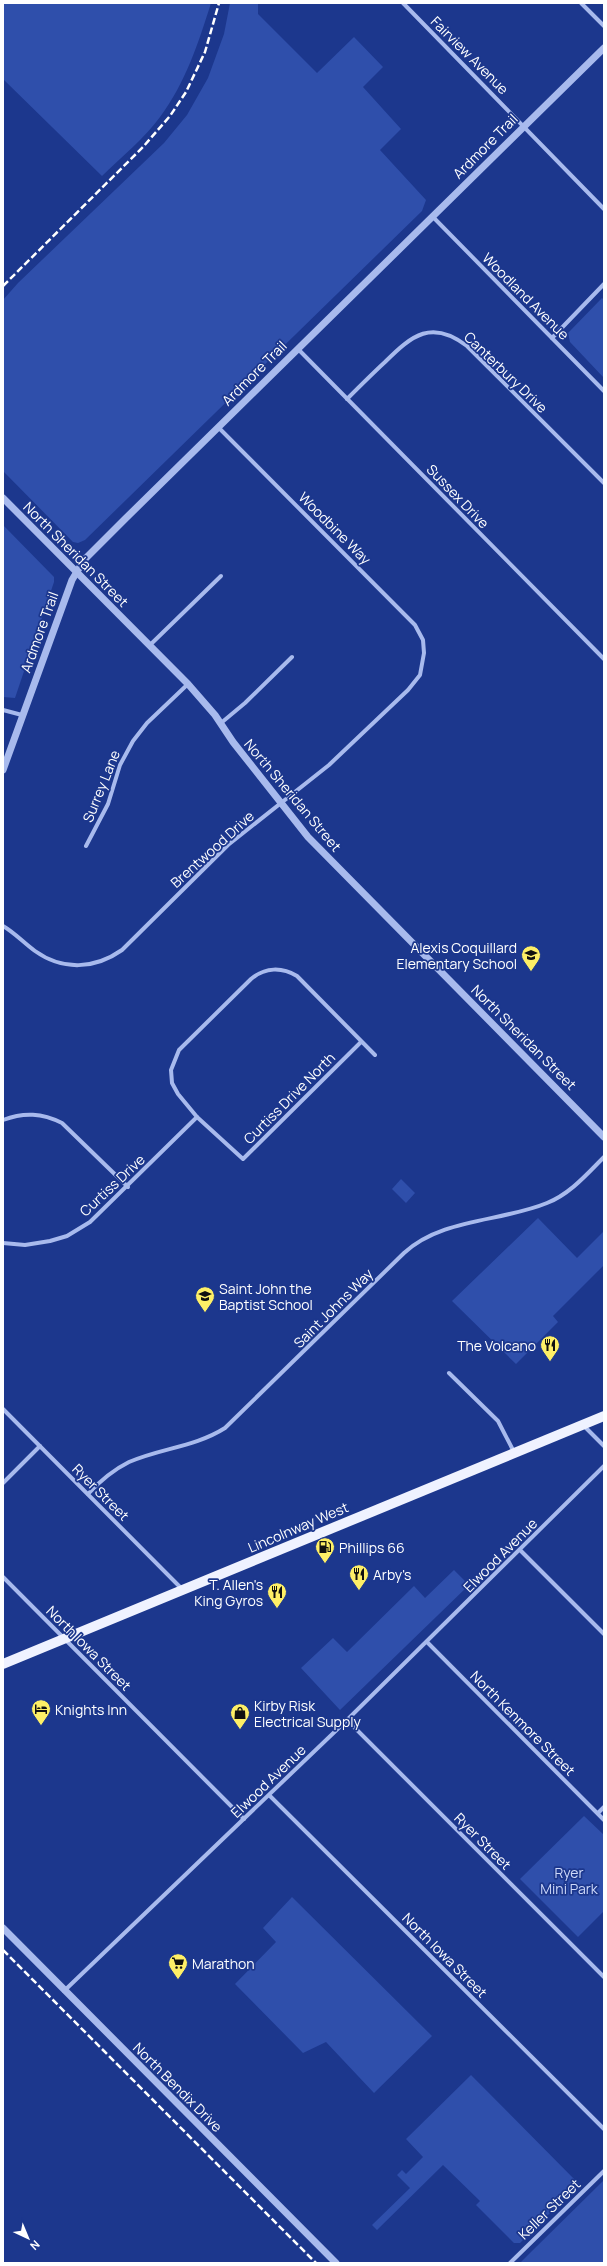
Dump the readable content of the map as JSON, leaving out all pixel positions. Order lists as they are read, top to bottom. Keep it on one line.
{"streets":{"main road":["Lincolnway West"],"street":["Fairview Avenue","Ardmore Trail","Woodland Avenue","Canterbury Drive","Sussex Drive","Woodbine Way","North Sheridan Street","Surrey Lane","Brentwood Drive","Curtiss Drive North","Curtiss Drive","Saint Johns Way","Ryer Street","Elwood Avenue","North Iowa Street","North Kenmore Street","North Bendix Drive","Keller Street"]},"crossings":[["Fairview Avenue","Ardmore Trail"],["Ardmore Trail","Woodland Avenue"],["Ardmore Trail","Sussex Drive"],["Ardmore Trail","Woodbine Way"],["Ardmore Trail","North Sheridan Street"],["Canterbury Drive","Sussex Drive"],["Woodbine Way","Brentwood Drive"],["North Sheridan Street","Surrey Lane"],["North Sheridan Street","Brentwood Drive"],["Curtiss Drive North","Curtiss Drive"],["Saint Johns Way","Ryer Street"],["Ryer Street","Lincolnway West"],["Ryer Street","Elwood Avenue"],["Lincolnway West","North Iowa Street"],["Elwood Avenue","North Iowa Street"],["Elwood Avenue","North Kenmore Street"],["Elwood Avenue","North Bendix Drive"]],"parks":["Ryer Mini Park"],"places":{"school or university":["Alexis Coquillard Elementary School","Saint John the Baptist School"],"restaurant":["The Volcano","Arby's","T. Allen's King Gyros"],"fuel station":["Phillips 66"],"hotel":["Knights Inn"],"shop":["Kirby Risk Electrical Supply"],"supermarket":["Marathon"]},"north":"bottom right"}
